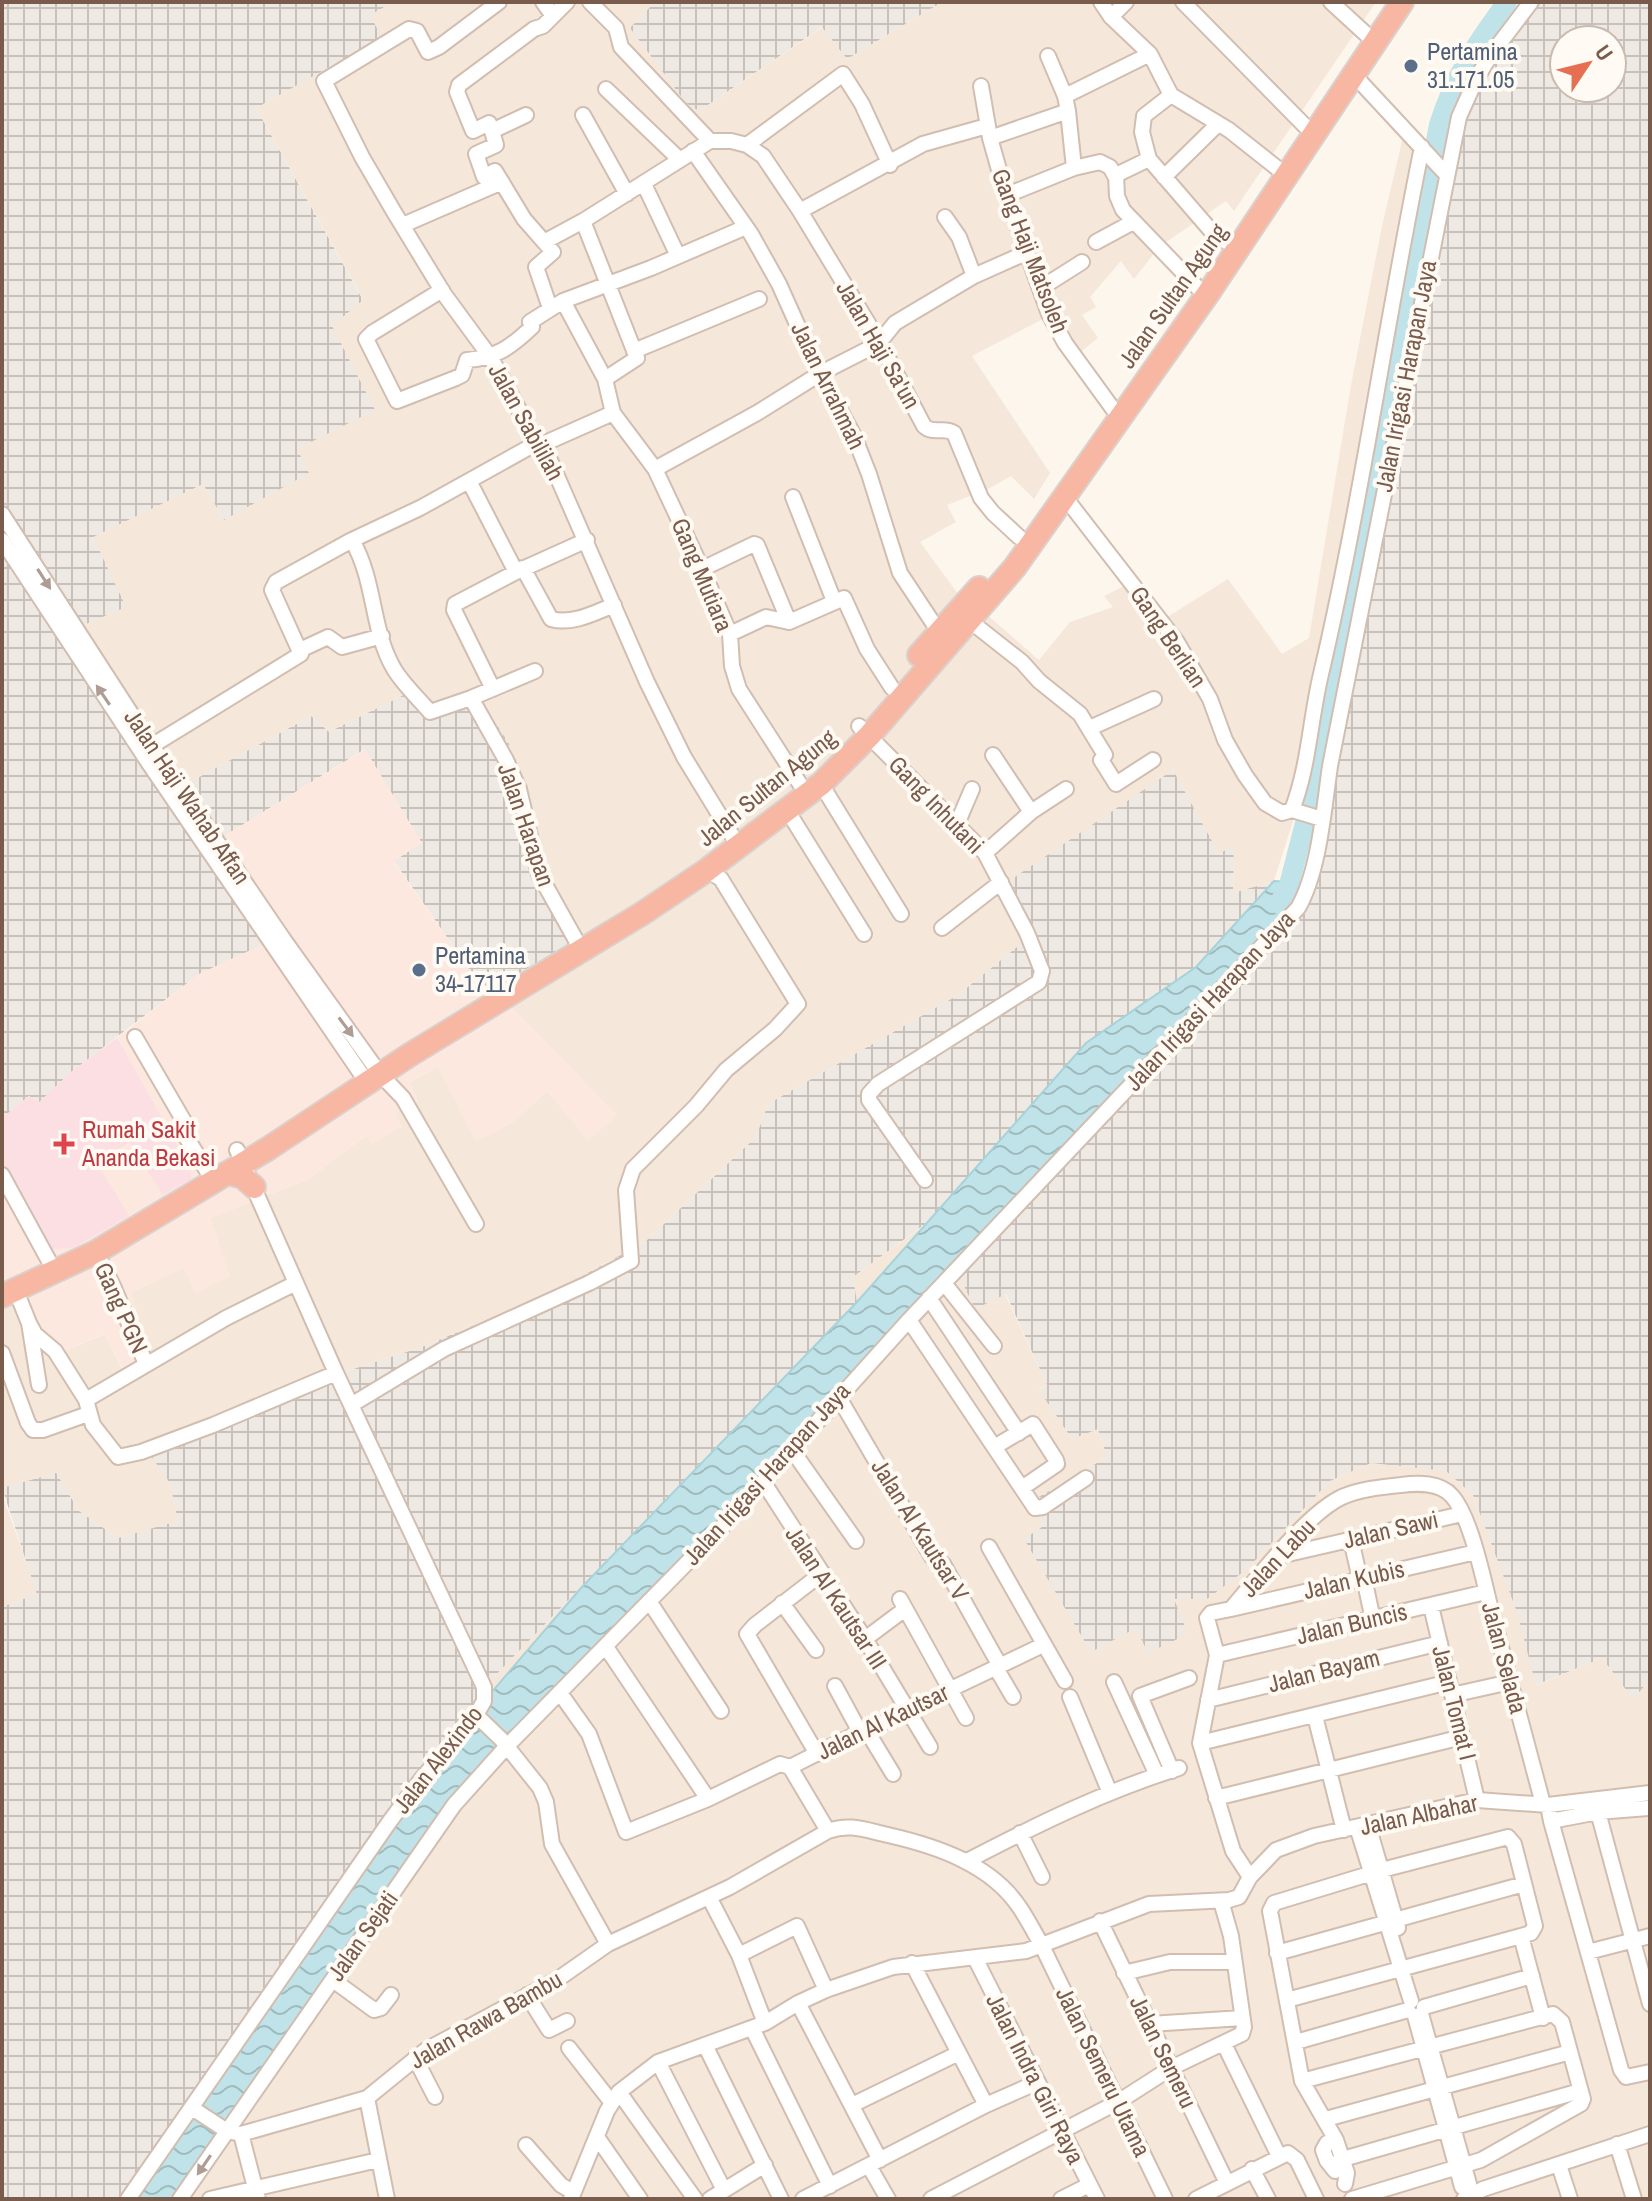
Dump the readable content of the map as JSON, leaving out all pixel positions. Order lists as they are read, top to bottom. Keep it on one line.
{"streets":{"highway":["Jalan Sultan Agung"],"street":["Gang Haji Matsoleh","Jalan Haji Sa'un","Jalan Irigasi Harapan Jaya","Jalan Arrahmah","Jalan Sabililah","Gang Mutiara","Gang Berlian","Jalan Haji Wahab Affan","Gang Inhutani","Jalan Harapan","Gang PGN","Jalan Al Kautsar V","Jalan Sawi","Jalan Labu","Jalan Kubis","Jalan Al Kautsar III","Jalan Buncis","Jalan Selada","Jalan Bayam","Jalan Tomat I","Jalan Al Kautsar","Jalan Alexindo","Jalan Albahar","Jalan Sejati","Jalan Rawa Bambu","Jalan Semeru","Jalan Semeru Utama","Jalan Indra Giri Raya"]},"crossings":[["Gang Haji Matsoleh","Jalan Sultan Agung"],["Jalan Sultan Agung","Jalan Haji Sa'un"],["Jalan Sultan Agung","Jalan Arrahmah"],["Jalan Sultan Agung","Jalan Sabililah"],["Jalan Sultan Agung","Gang Mutiara"],["Jalan Sultan Agung","Gang Berlian"],["Jalan Sultan Agung","Jalan Haji Wahab Affan"],["Jalan Sultan Agung","Gang Inhutani"],["Jalan Sultan Agung","Jalan Harapan"],["Jalan Sultan Agung","Gang PGN"],["Jalan Irigasi Harapan Jaya","Gang Berlian"],["Jalan Irigasi Harapan Jaya","Jalan Al Kautsar V"],["Jalan Irigasi Harapan Jaya","Jalan Al Kautsar III"],["Jalan Irigasi Harapan Jaya","Jalan Alexindo"],["Jalan Irigasi Harapan Jaya","Jalan Sejati"],["Jalan Al Kautsar V","Jalan Al Kautsar"],["Jalan Sawi","Jalan Labu"],["Jalan Sawi","Jalan Selada"],["Jalan Labu","Jalan Kubis"],["Jalan Labu","Jalan Buncis"],["Jalan Labu","Jalan Selada"],["Jalan Labu","Jalan Bayam"],["Jalan Labu","Jalan Albahar"],["Jalan Kubis","Jalan Selada"],["Jalan Al Kautsar III","Jalan Al Kautsar"],["Jalan Buncis","Jalan Selada"],["Jalan Buncis","Jalan Tomat I"],["Jalan Selada","Jalan Albahar"],["Jalan Bayam","Jalan Tomat I"],["Jalan Tomat I","Jalan Albahar"],["Jalan Alexindo","Jalan Sejati"],["Jalan Alexindo","Jalan Rawa Bambu"]],"places":{"other":["Pertamina 31.171.05","Pertamina 34-17117"],"health":["Rumah Sakit Ananda Bekasi"]},"north":"top right"}
